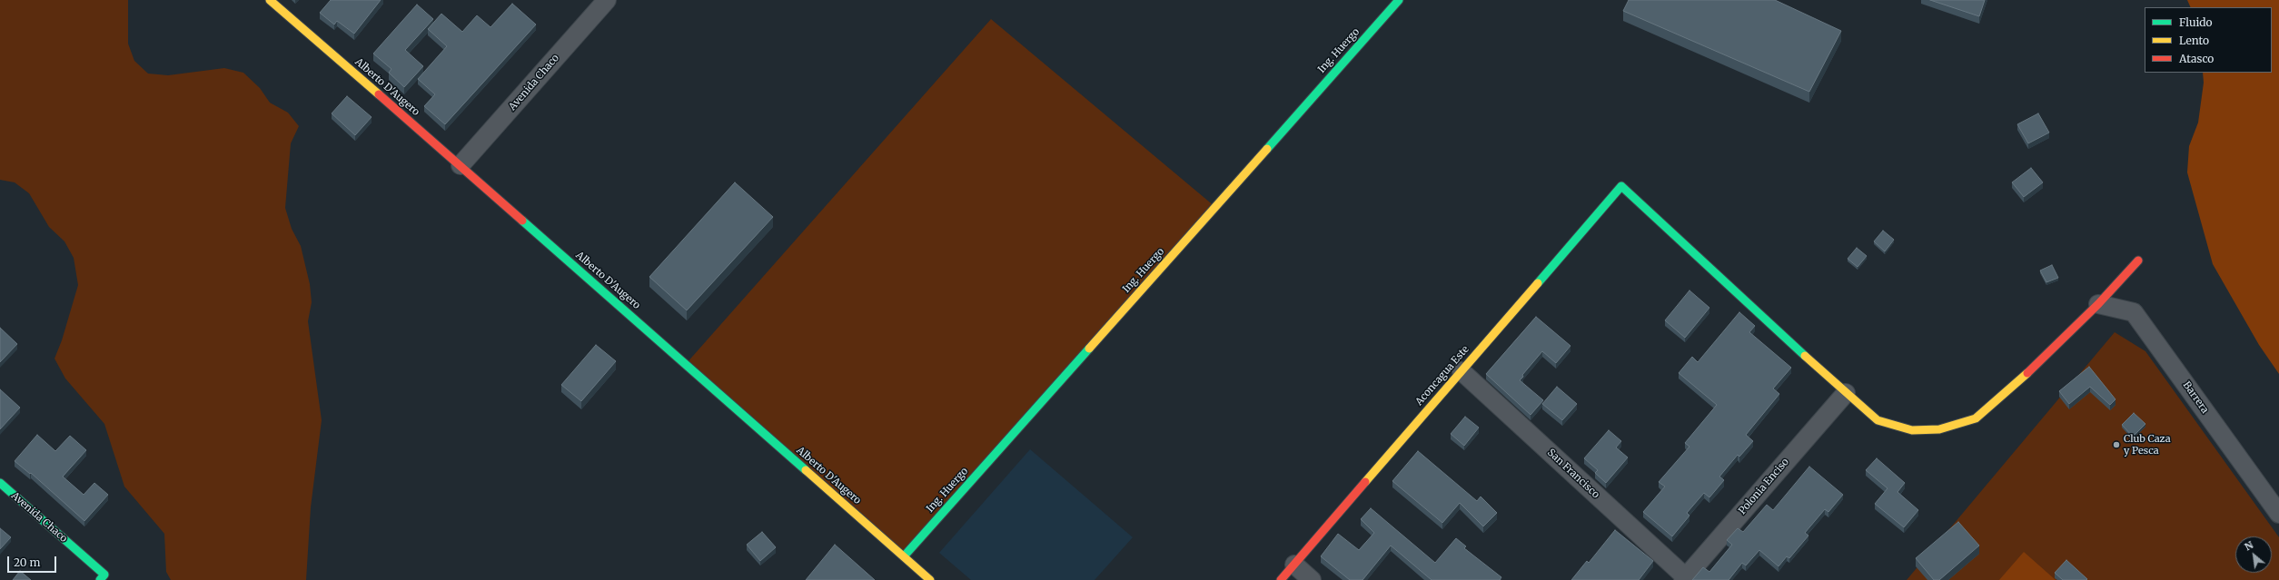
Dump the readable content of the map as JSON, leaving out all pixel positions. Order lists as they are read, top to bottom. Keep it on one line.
{"streets":{"street":["Ing. Huergo","Avenida Chaco","Alberto D'Augero","Aconcagua Este","Barrera","San Francisco","Polonia Enciso"]},"crossings":[["Ing. Huergo","Alberto D'Augero"],["Avenida Chaco","Alberto D'Augero"],["Aconcagua Este","San Francisco"],["Aconcagua Este","Polonia Enciso"],["San Francisco","Polonia Enciso"]],"places":["Club Caza y Pesca"],"legend":["Fluido","Lento","Atasco"],"scale_bar":"20 m","north":"top left"}
